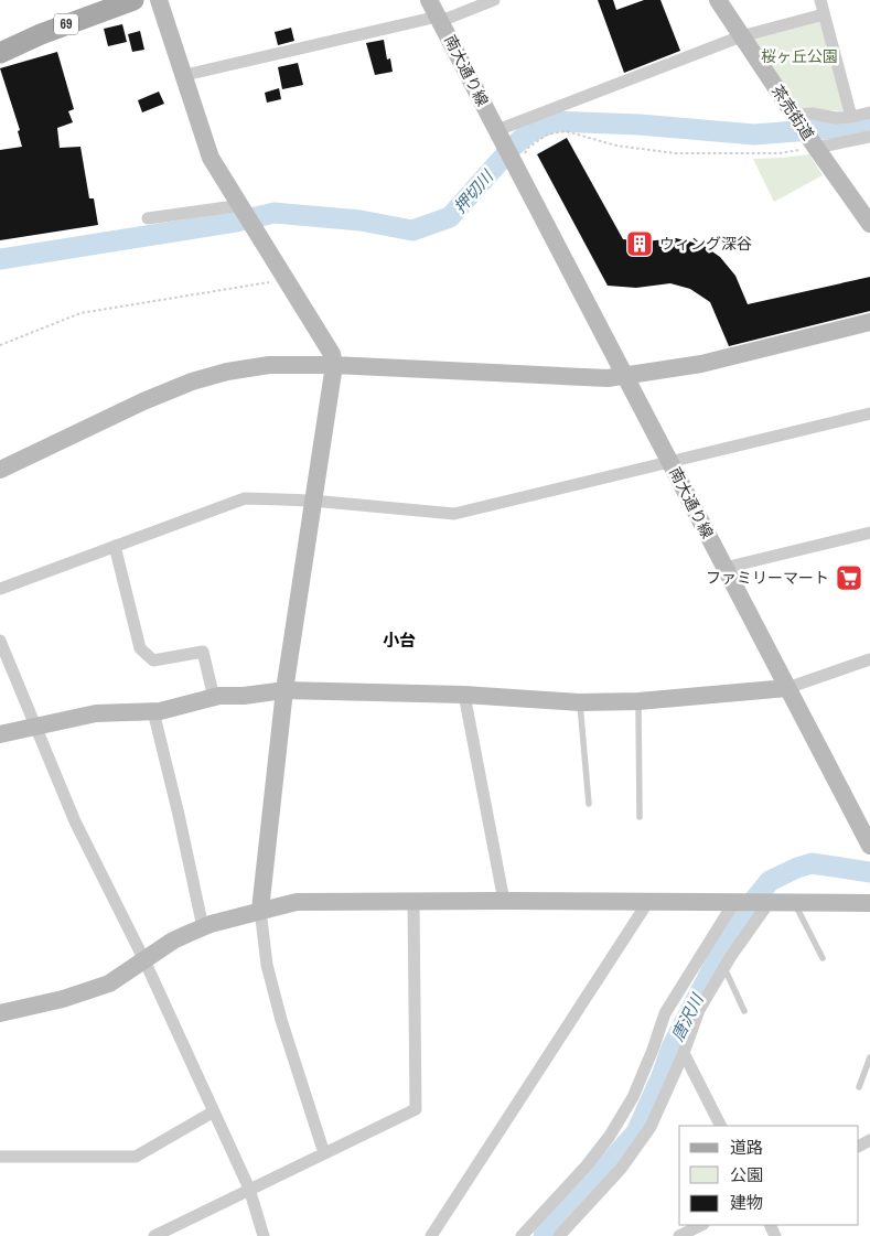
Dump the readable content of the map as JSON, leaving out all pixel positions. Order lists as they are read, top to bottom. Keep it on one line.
{"streets":{"main road":["69"],"street":["南大通り線","茶売街道"]},"districts":["小台"],"water":["押切川","唐沢川"],"parks":["桜ヶ丘公園"],"places":{"building":["ウィング深谷"],"supermarket":["ファミリーマート"]},"legend":["道路","公園","建物"]}
